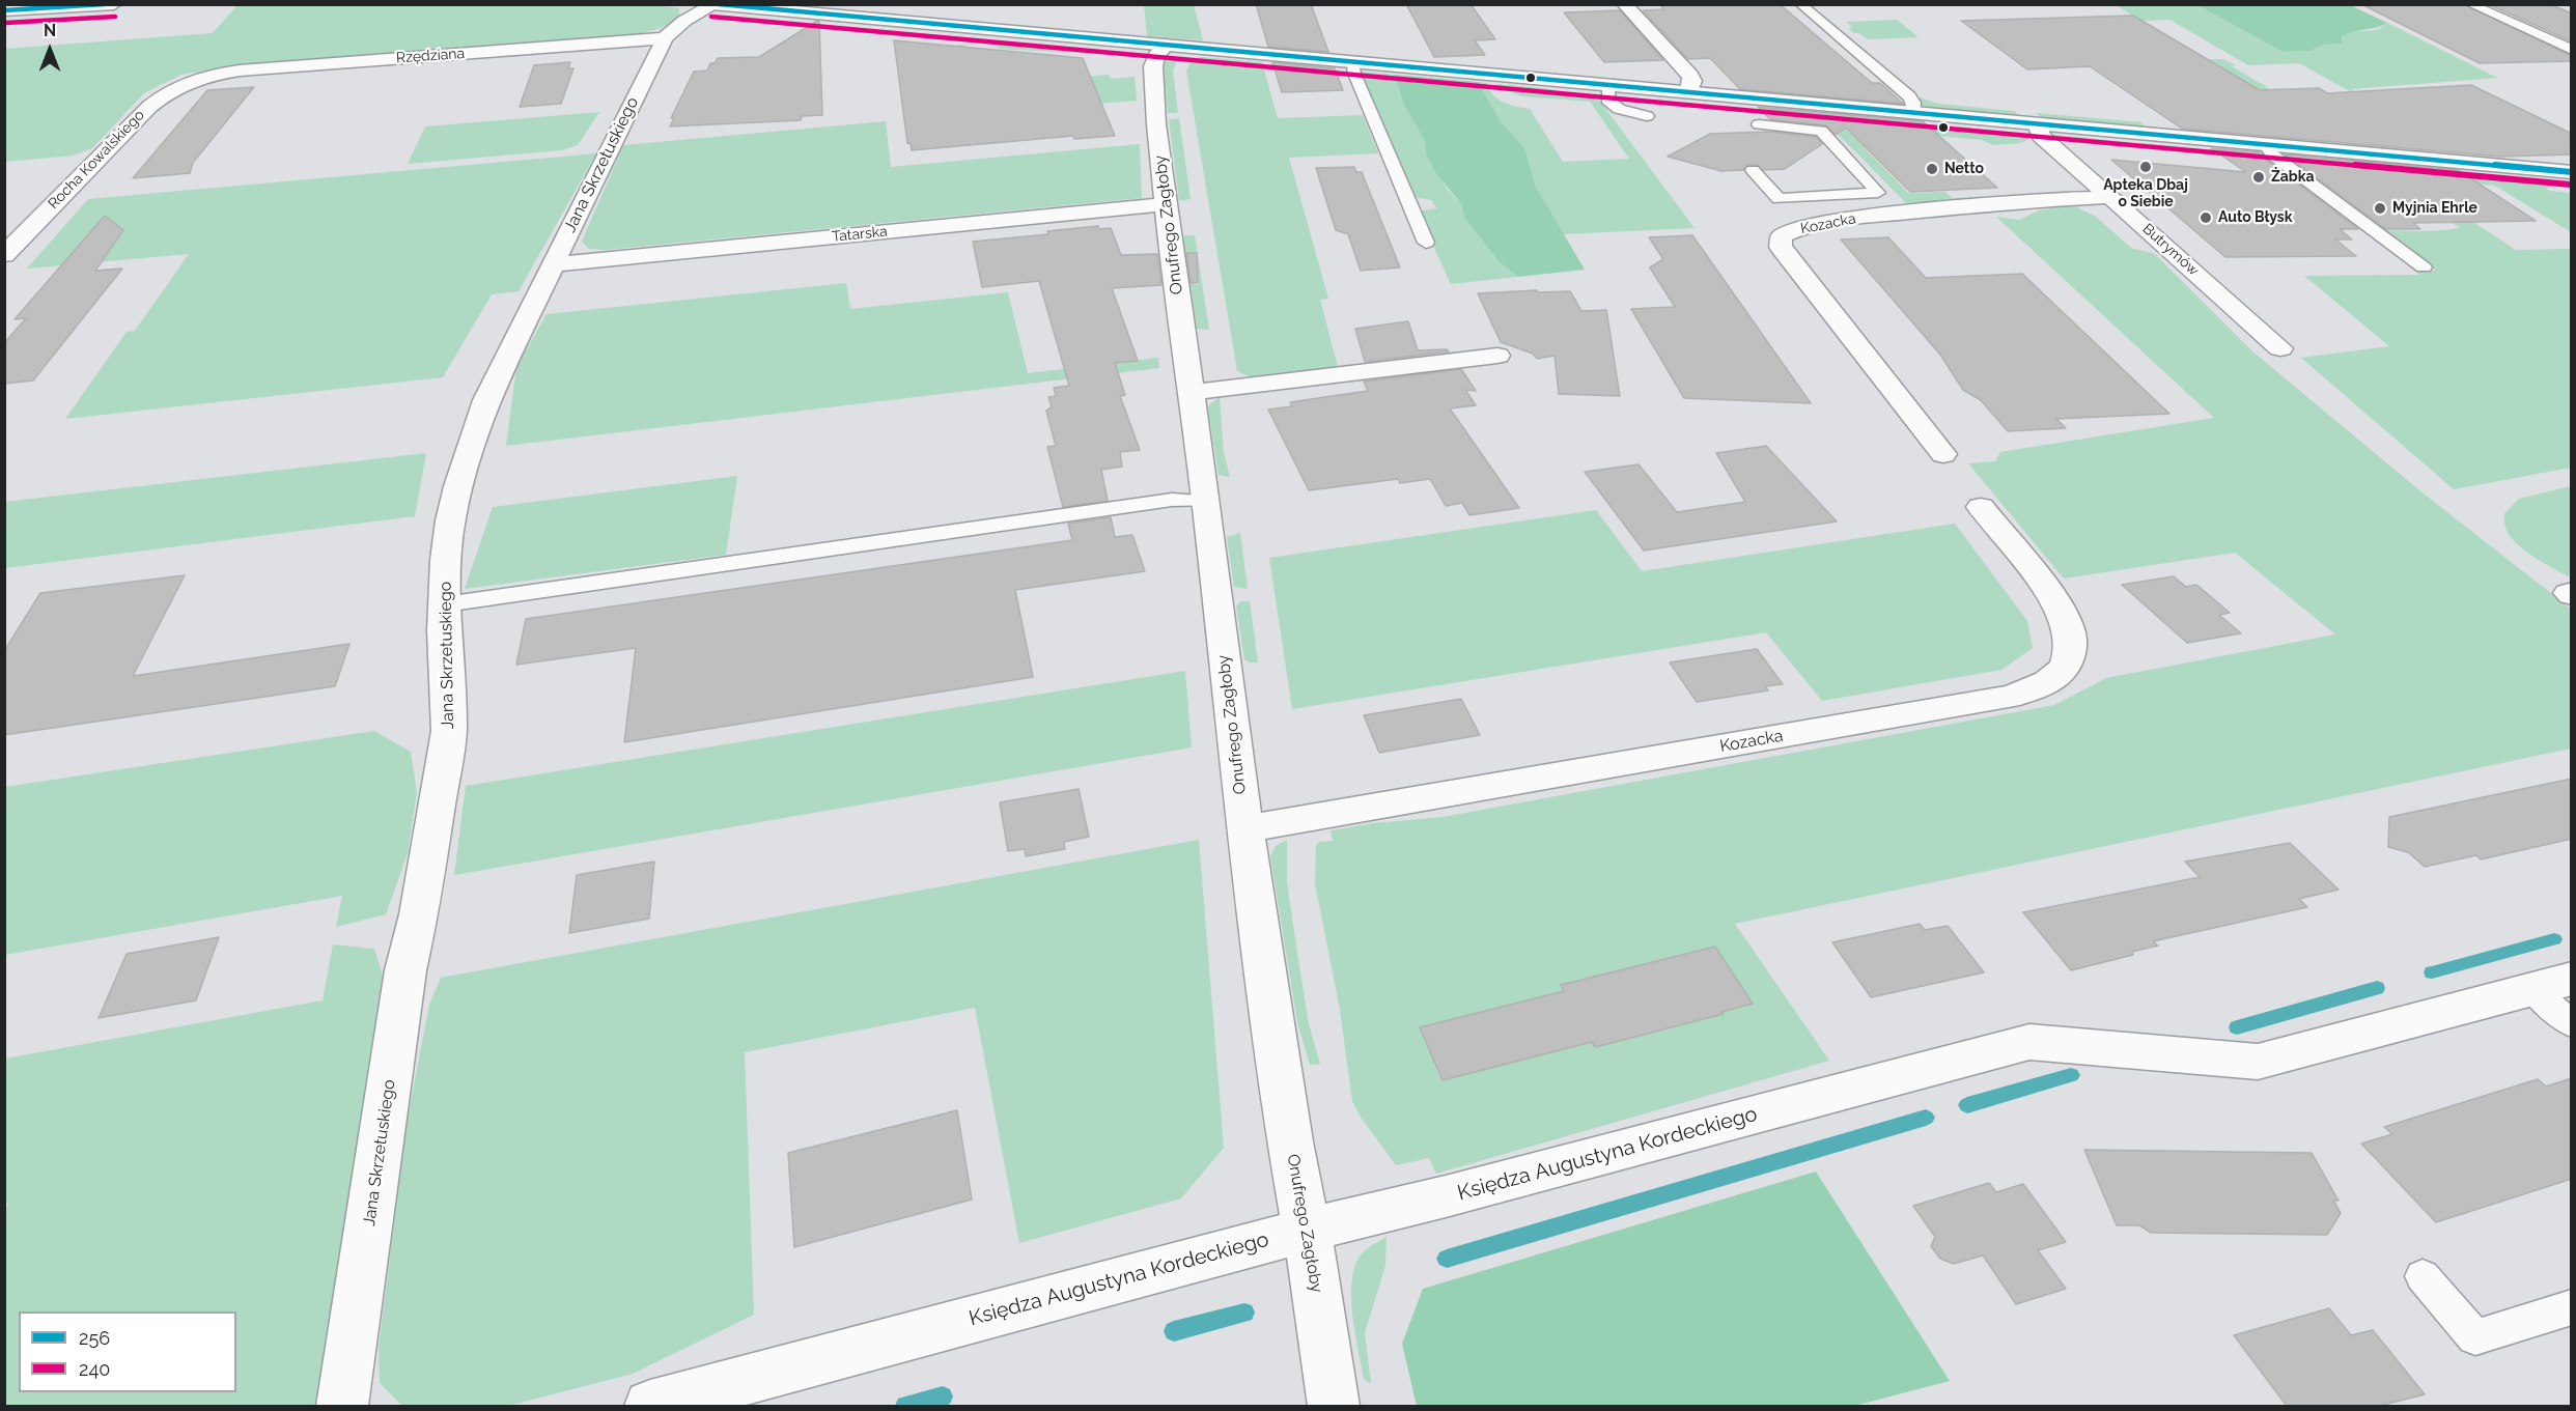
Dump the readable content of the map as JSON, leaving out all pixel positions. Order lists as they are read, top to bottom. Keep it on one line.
{"streets":{"street":["Rzędziana","Rocha Kowalskiego","Jana Skrzetuskiego","Kozacka","Onufrego Zagłoby","Tatarska","Butrymów","Księdza Augustyna Kordeckiego"]},"crossings":[["Rzędziana","Rocha Kowalskiego"],["Rzędziana","Jana Skrzetuskiego"],["Jana Skrzetuskiego","Tatarska"],["Kozacka","Onufrego Zagłoby"],["Kozacka","Butrymów"],["Onufrego Zagłoby","Tatarska"],["Onufrego Zagłoby","Księdza Augustyna Kordeckiego"]],"places":["Apteka Dbaj o Siebie","Netto","Żabka","Myjnia Ehrle","Auto Błysk"],"lines":["transit line 256","transit line 240"],"legend":["256","240"],"north":"top"}
